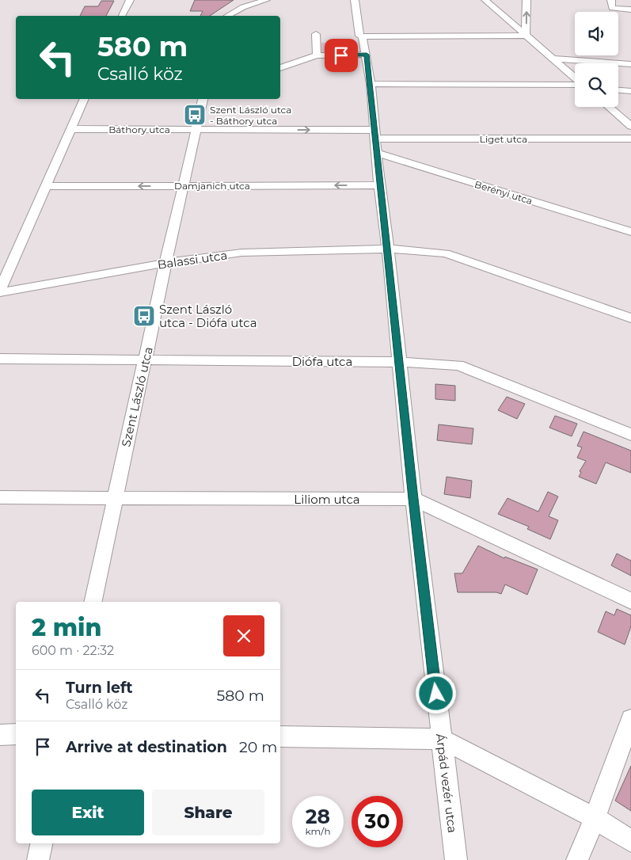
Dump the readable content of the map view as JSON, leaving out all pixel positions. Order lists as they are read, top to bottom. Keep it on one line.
{"streets":{"street":["Báthory utca","Liget utca","Damjanich utca","Berényi utca","Balassi utca","Diófa utca","Szent László utca","Liliom utca","Árpád vezér utca"]},"crossings":[["Báthory utca","Liget utca"],["Báthory utca","Berényi utca"],["Báthory utca","Szent László utca"],["Báthory utca","Árpád vezér utca"],["Liget utca","Berényi utca"],["Liget utca","Árpád vezér utca"],["Damjanich utca","Szent László utca"],["Damjanich utca","Árpád vezér utca"],["Berényi utca","Árpád vezér utca"],["Balassi utca","Szent László utca"],["Balassi utca","Árpád vezér utca"],["Diófa utca","Szent László utca"],["Diófa utca","Árpád vezér utca"],["Szent László utca","Liliom utca"],["Liliom utca","Árpád vezér utca"]],"one_way":["Damjanich utca"],"places":{"bus stop":["Szent László utca - Báthory utca","Szent László utca - Diófa utca"]},"page":{"turn":["580 m","Csalló köz"],"heading":["2 min","600 m · 22:32"],"list":[{"name":"Turn left","note":"Csalló köz","value":"580 m"},{"name":"Arrive at destination","value":"20 m"}],"buttons":["Exit","Share"],"speed":"28 km/h","limit":"30"}}
